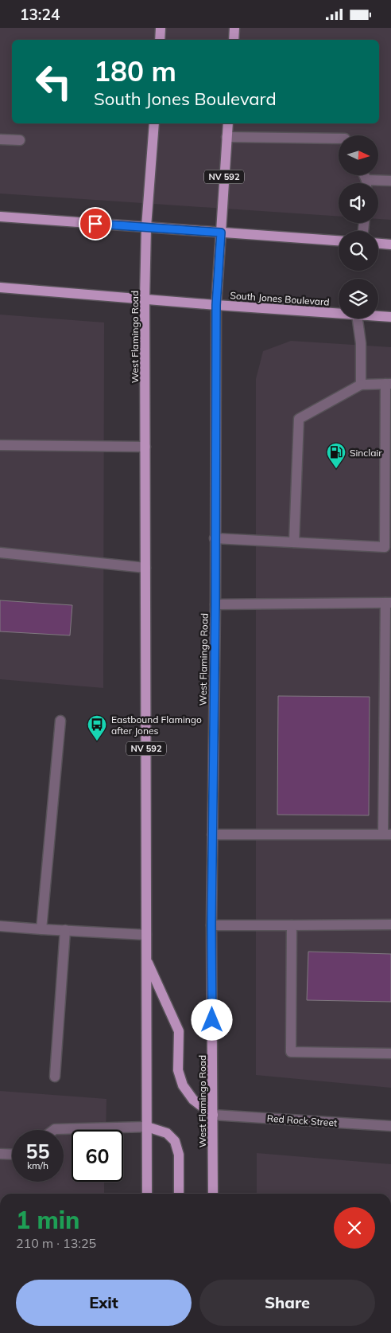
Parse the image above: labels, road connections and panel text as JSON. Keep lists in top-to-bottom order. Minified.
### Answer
{"streets":{"main road":["NV 592","South Jones Boulevard","West Flamingo Road"],"street":["Red Rock Street"]},"crossings":[["South Jones Boulevard","West Flamingo Road"],["West Flamingo Road","Red Rock Street"]],"places":{"fuel station":["Sinclair"],"bus stop":["Eastbound Flamingo after Jones"]},"north":"right","page":{"status":"13:24","turn":["180 m","South Jones Boulevard"],"speed":"55 km/h","limit":"60","heading":["1 min","210 m · 13:25"],"buttons":["Exit","Share"]}}
